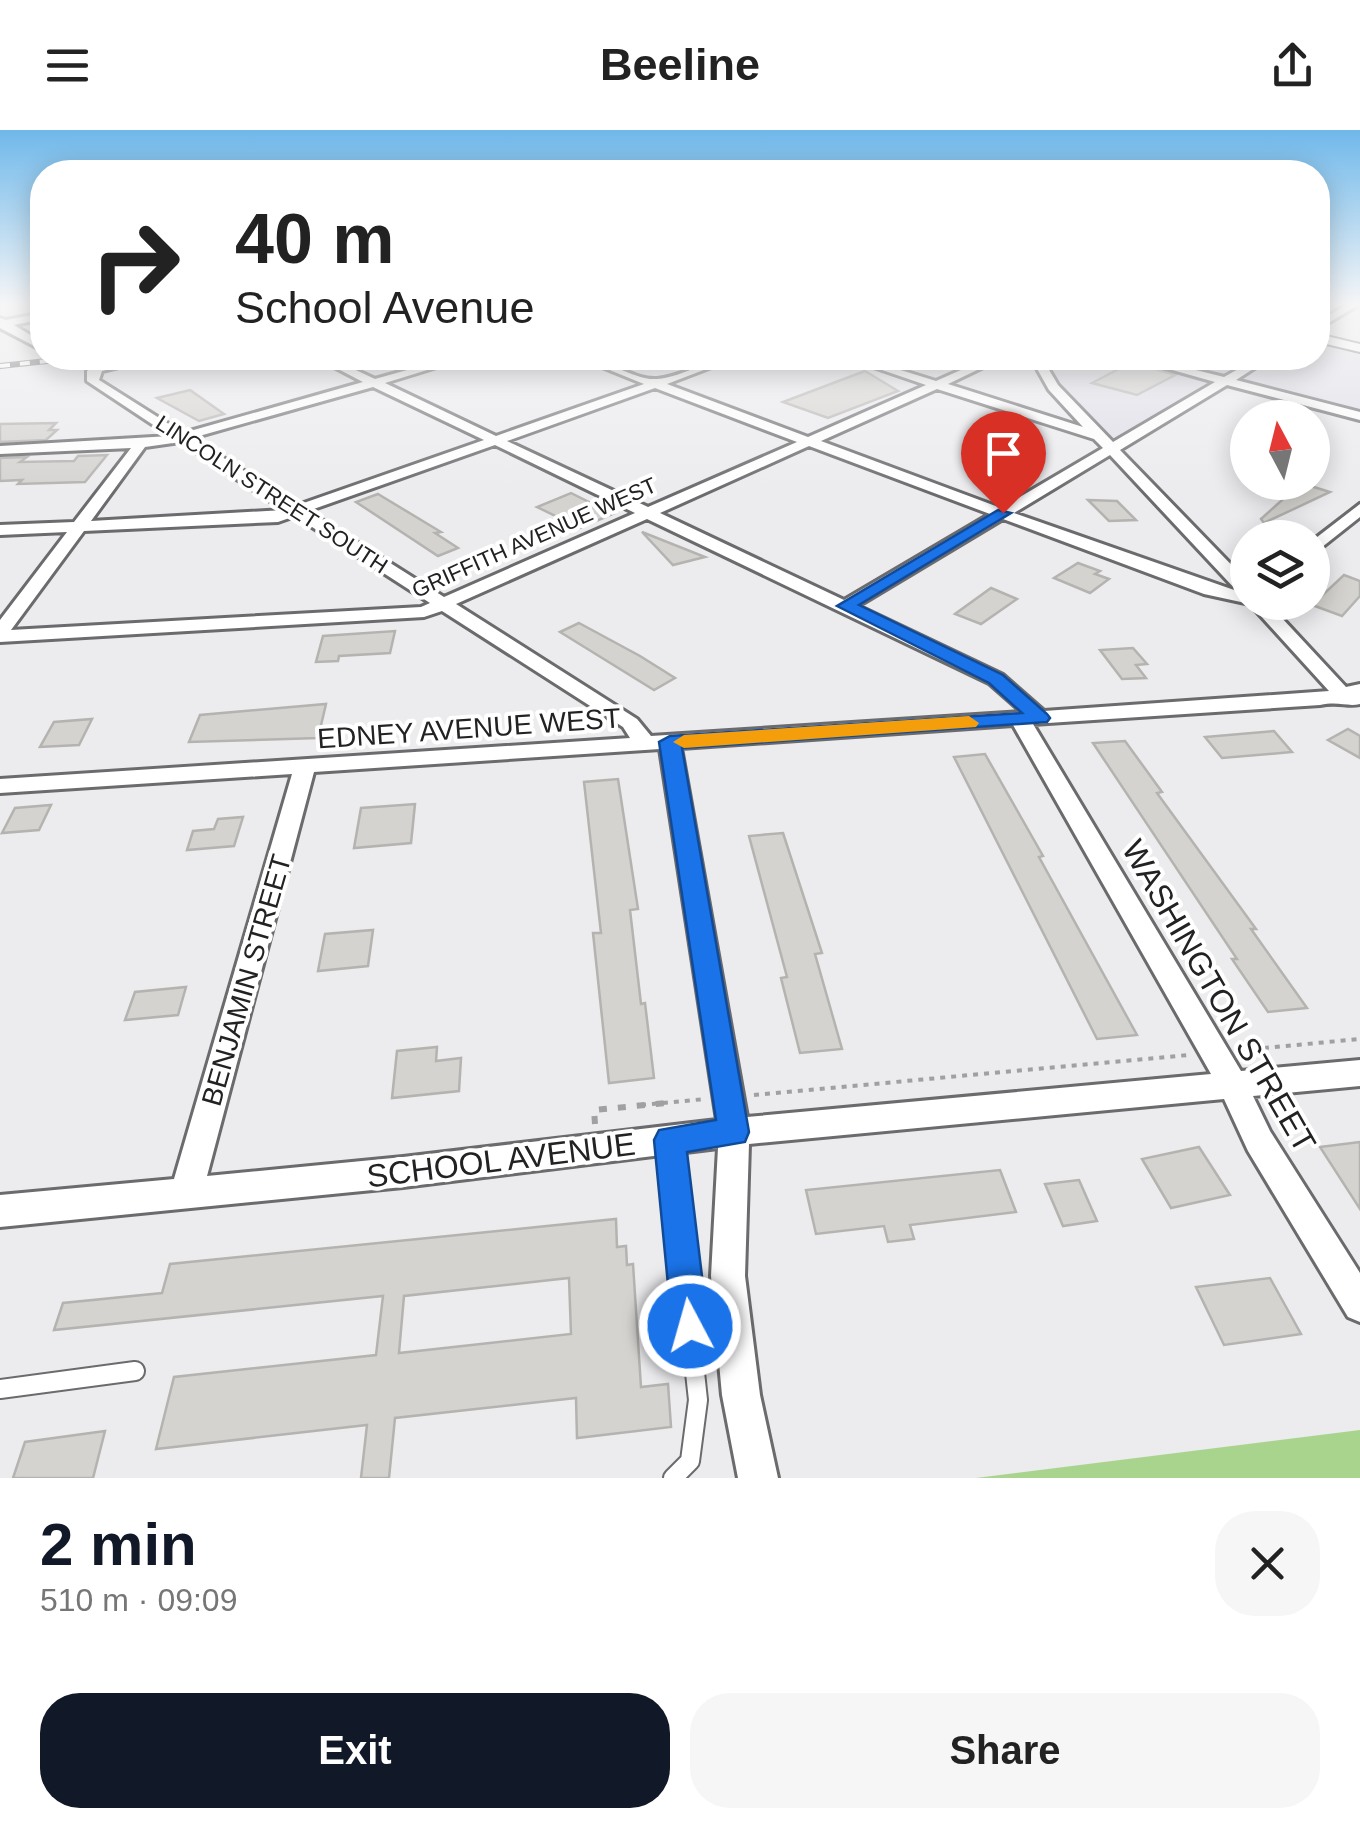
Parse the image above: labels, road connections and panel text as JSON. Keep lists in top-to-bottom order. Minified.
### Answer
{"streets":{"street":["LINCOLN STREET SOUTH","GRIFFITH AVENUE WEST","EDNEY AVENUE WEST","BENJAMIN STREET","WASHINGTON STREET","SCHOOL AVENUE"]},"crossings":[["LINCOLN STREET SOUTH","GRIFFITH AVENUE WEST"],["LINCOLN STREET SOUTH","EDNEY AVENUE WEST"],["GRIFFITH AVENUE WEST","WASHINGTON STREET"],["EDNEY AVENUE WEST","BENJAMIN STREET"],["EDNEY AVENUE WEST","WASHINGTON STREET"],["BENJAMIN STREET","SCHOOL AVENUE"],["WASHINGTON STREET","SCHOOL AVENUE"]],"north":"top","page":{"header":"Beeline","turn":["40 m","School Avenue"],"heading":["2 min","510 m · 09:09"],"buttons":["Exit","Share"]}}
